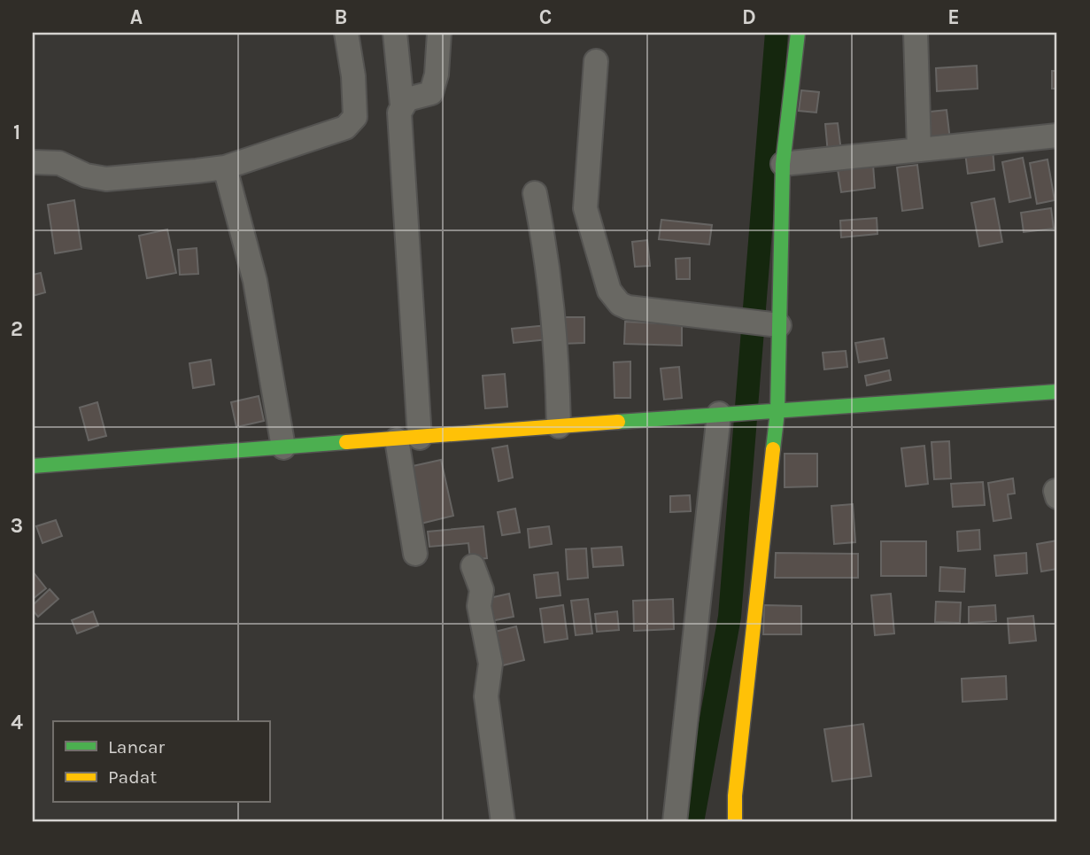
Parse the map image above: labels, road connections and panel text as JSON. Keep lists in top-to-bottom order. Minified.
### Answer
{"legend":["Lancar","Padat"],"grid":{"columns":["A","B","C","D","E"],"rows":["1","2","3","4"]}}
